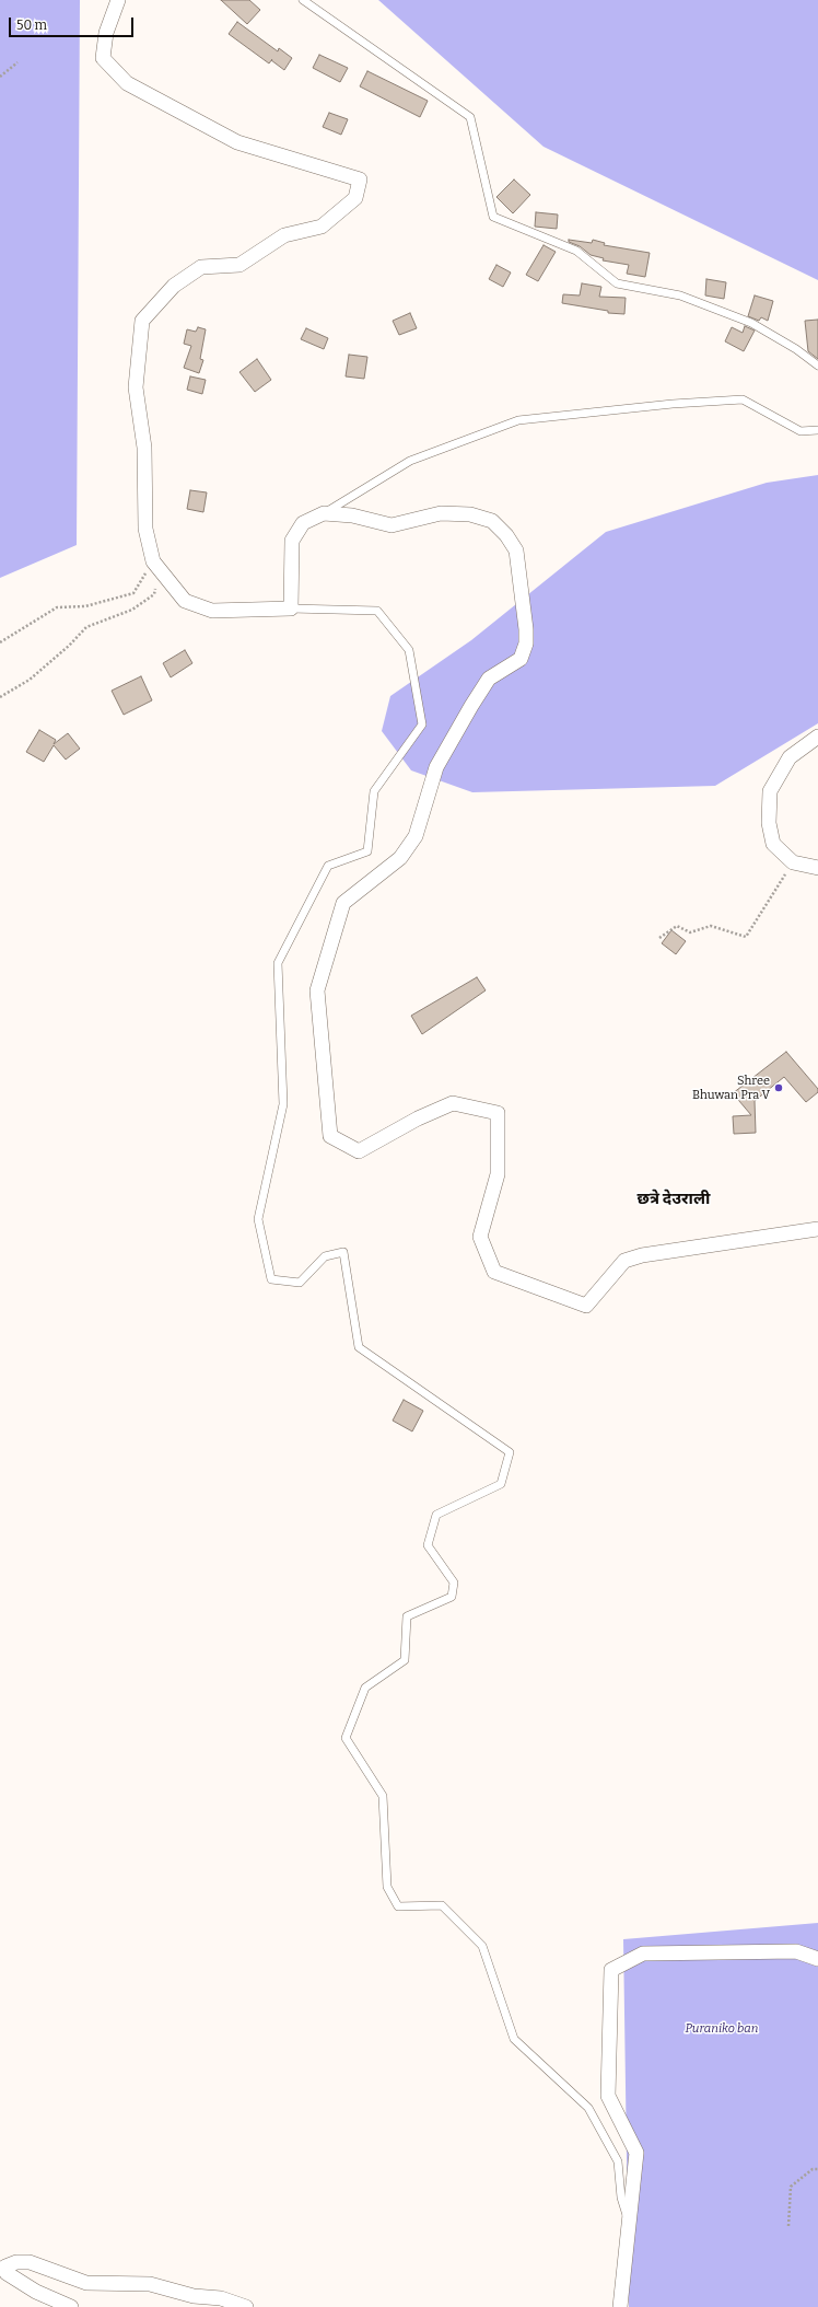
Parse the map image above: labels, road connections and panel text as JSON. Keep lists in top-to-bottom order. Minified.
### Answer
{"districts":["छत्रे देउराली"],"parks":["Puraniko ban"],"places":["Shree Bhuwan Pra V"],"scale_bar":"50 m"}
